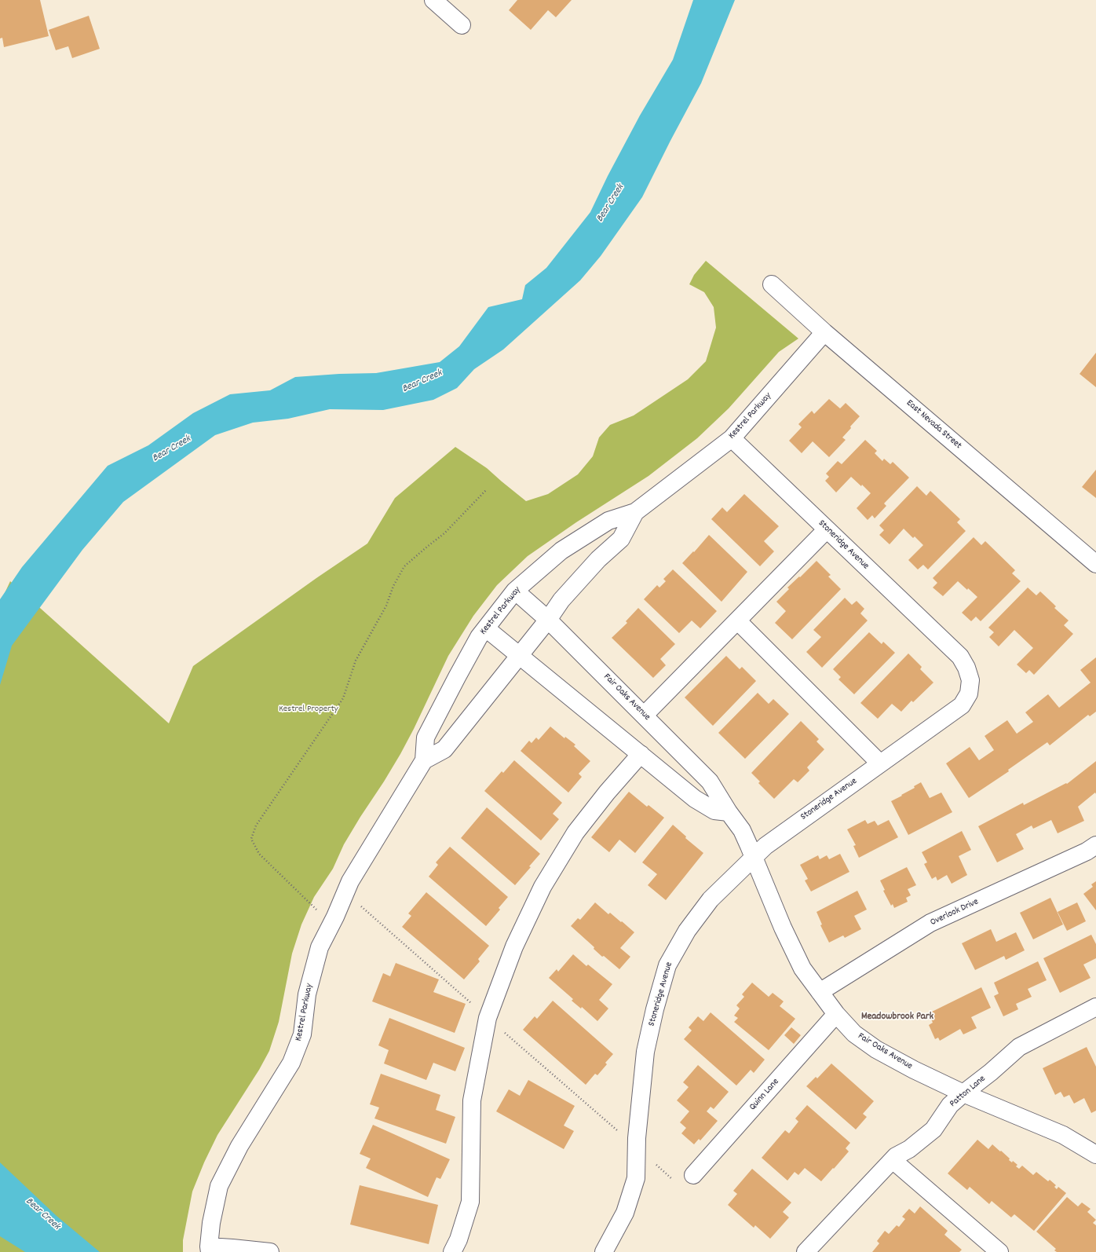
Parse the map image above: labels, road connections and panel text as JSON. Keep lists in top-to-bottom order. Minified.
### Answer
{"streets":{"street":["Kestrel Parkway","East Nevada Street","Stoneridge Avenue","Fair Oaks Avenue","Overlook Drive","Patton Lane","Quinn Lane"]},"crossings":[["Kestrel Parkway","East Nevada Street"],["Kestrel Parkway","Stoneridge Avenue"],["Kestrel Parkway","Fair Oaks Avenue"],["Stoneridge Avenue","Fair Oaks Avenue"],["Fair Oaks Avenue","Overlook Drive"],["Fair Oaks Avenue","Patton Lane"],["Fair Oaks Avenue","Quinn Lane"]],"districts":["Meadowbrook Park"],"water":["Bear Creek"],"parks":["Kestrel Property"]}
